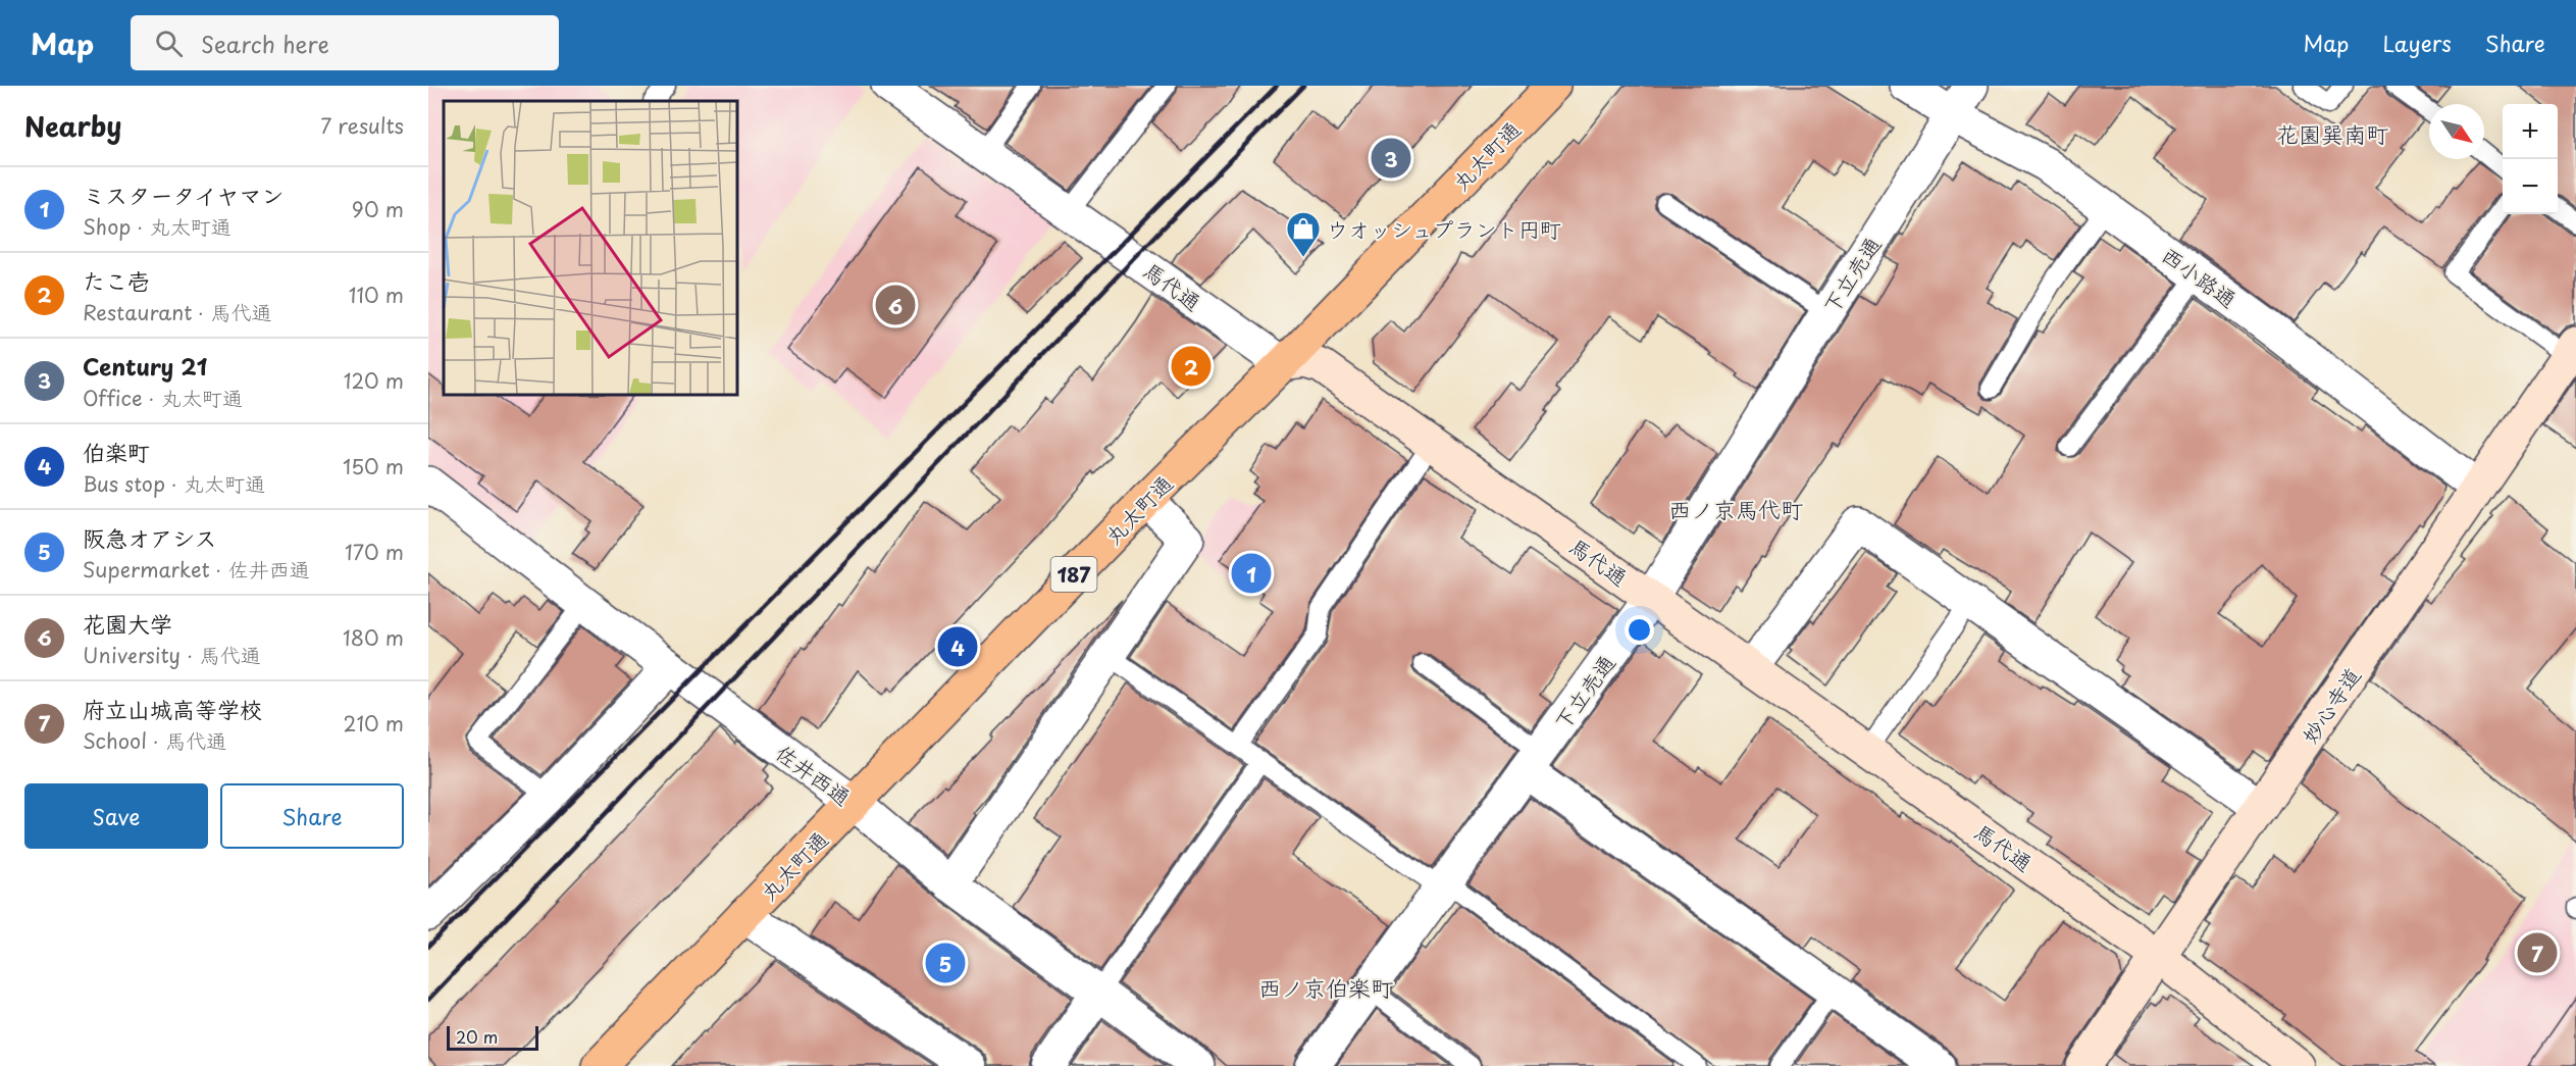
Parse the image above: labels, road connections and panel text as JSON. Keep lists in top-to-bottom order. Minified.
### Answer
{"streets":{"main road":["丸太町通","187"],"street":["下立売通","西小路通","馬代通","妙心寺道","佐井西通"]},"crossings":[["丸太町通","馬代通"],["丸太町通","佐井西通"],["下立売通","西小路通"],["下立売通","馬代通"],["西小路通","妙心寺道"],["馬代通","妙心寺道"]],"districts":["花園巽南町","西ノ京馬代町","西ノ京伯楽町"],"places":{"shop":["ウオッシュプラント円町"]},"scale_bar":"20 m","north":"bottom right","page":{"header":"Map","search":"Search here","nav":["Map","Layers","Share"],"heading":["Nearby","7 results"],"map_buttons":["+","−"],"pins":["3","6","2","1","4","7","5"],"list":[{"mark":"1","name":"ミスタータイヤマン","note":"Shop · 丸太町通","value":"90 m"},{"mark":"2","name":"たこ壱","note":"Restaurant · 馬代通","value":"110 m"},{"mark":"3","name":"Century 21","note":"Office · 丸太町通","value":"120 m"},{"mark":"4","name":"伯楽町","note":"Bus stop · 丸太町通","value":"150 m"},{"mark":"5","name":"阪急オアシス","note":"Supermarket · 佐井西通","value":"170 m"},{"mark":"6","name":"花園大学","note":"University · 馬代通","value":"180 m"},{"mark":"7","name":"府立山城高等学校","note":"School · 馬代通","value":"210 m"}],"buttons":["Save","Share"],"scale":"20 m"}}
